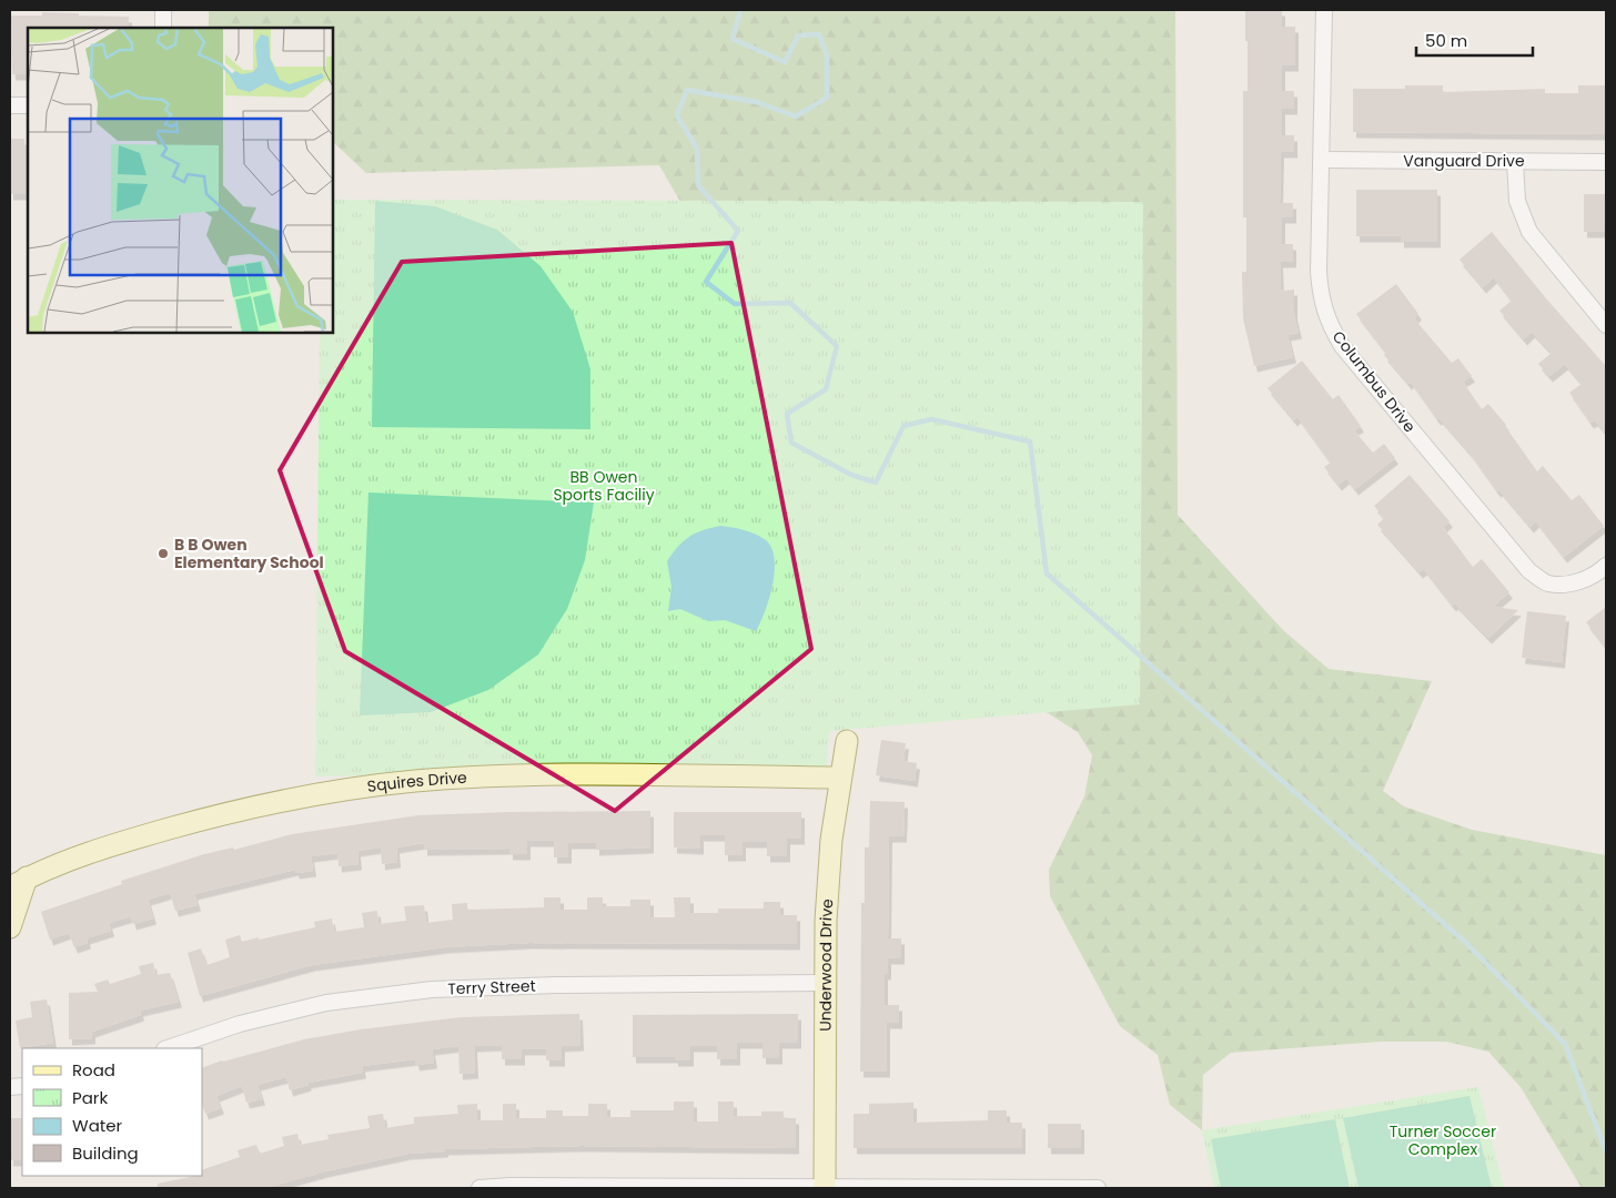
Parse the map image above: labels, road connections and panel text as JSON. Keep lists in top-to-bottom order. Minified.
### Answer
{"streets":{"street":["Vanguard Drive","Columbus Drive","Squires Drive","Underwood Drive","Terry Street"]},"crossings":[["Vanguard Drive","Columbus Drive"],["Squires Drive","Underwood Drive"],["Underwood Drive","Terry Street"]],"parks":["BB Owen Sports Faciliy","Turner Soccer Complex"],"places":["B B Owen Elementary School"],"legend":["Road","Park","Water","Building"],"scale_bar":"50 m"}
